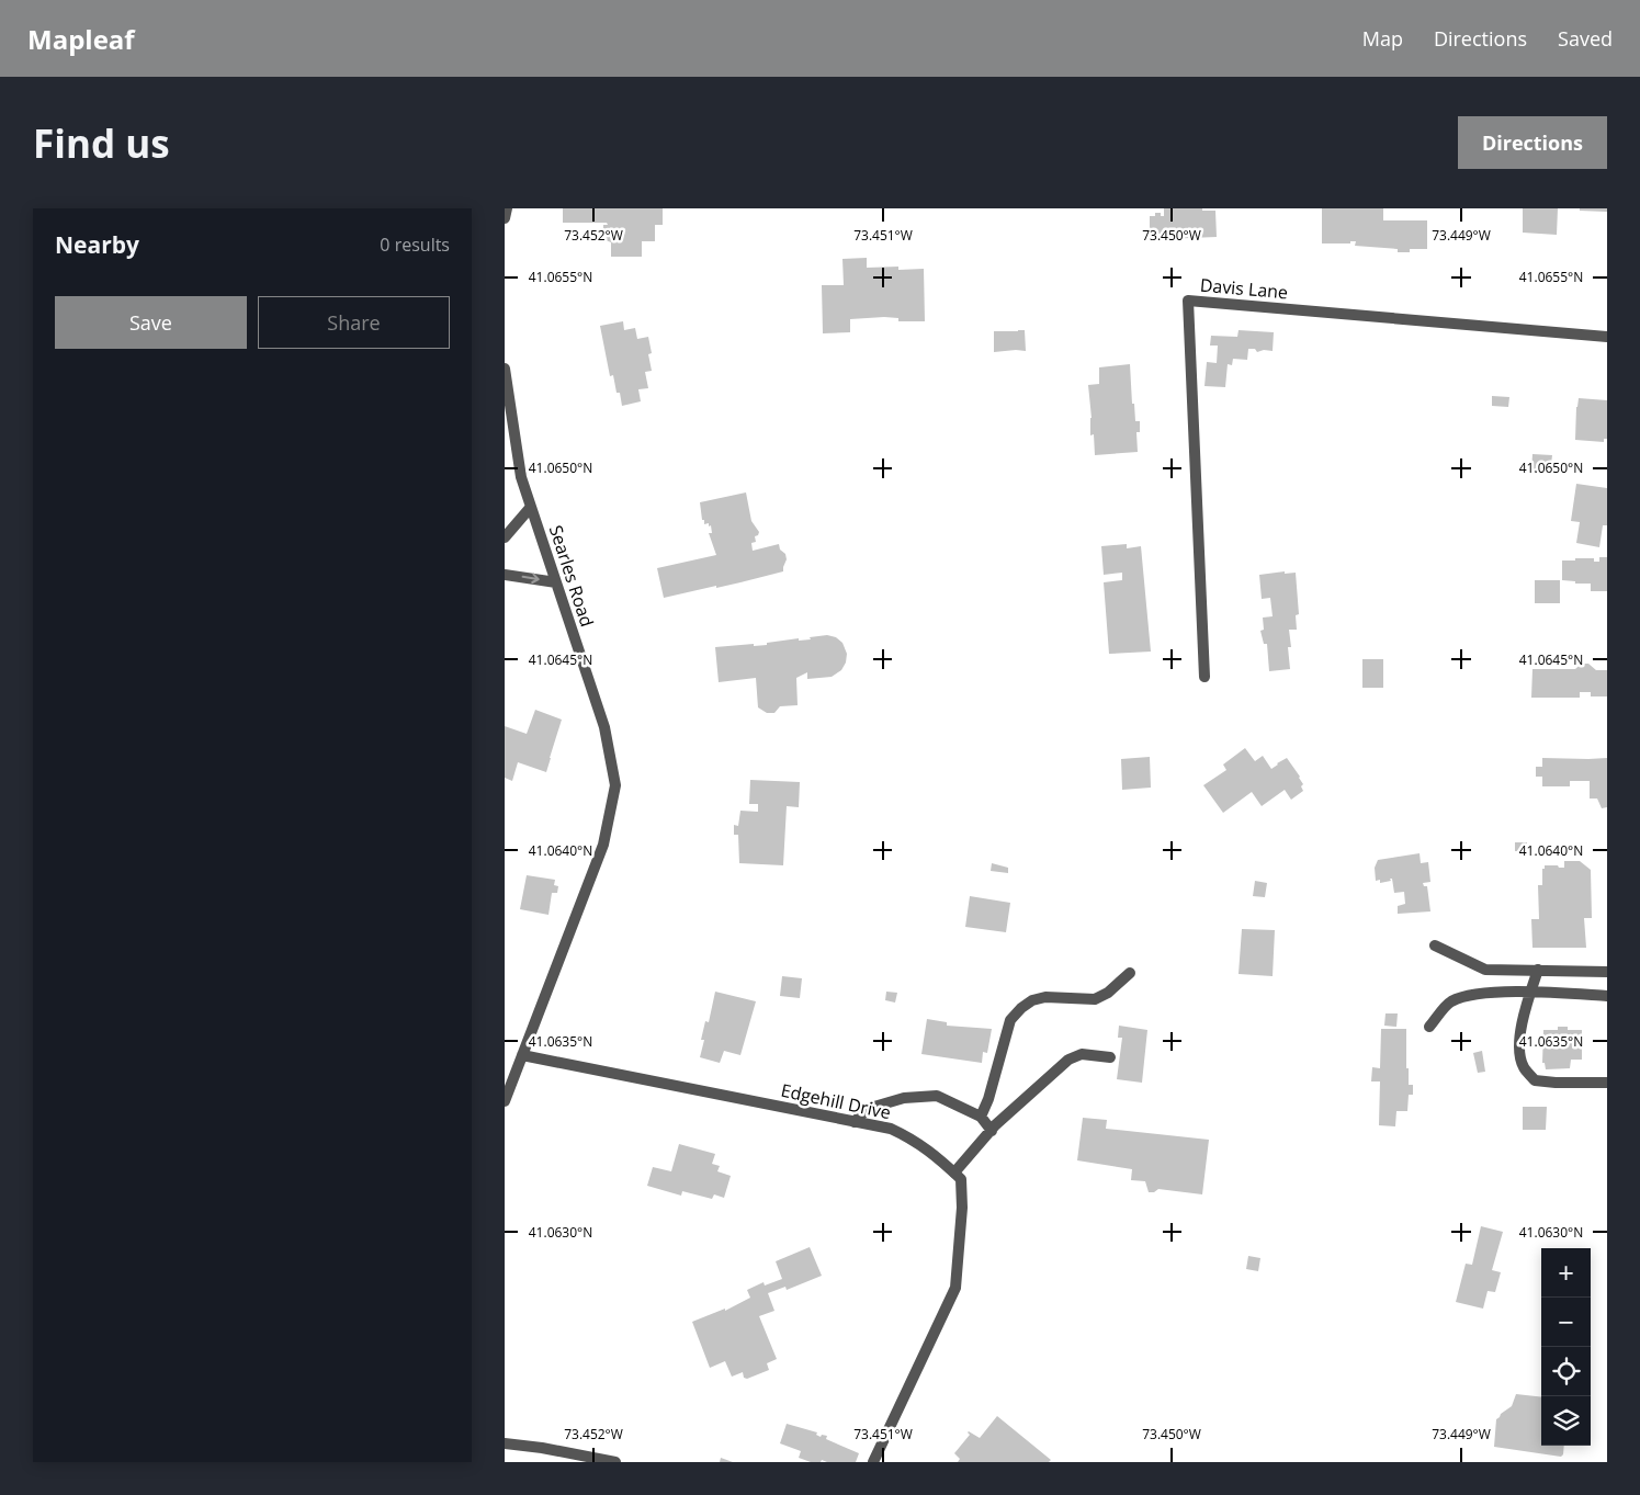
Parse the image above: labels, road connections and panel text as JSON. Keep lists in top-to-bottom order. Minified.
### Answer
{"streets":{"street":["Davis Lane","Searles Road","Edgehill Drive"]},"crossings":[["Searles Road","Edgehill Drive"]],"page":{"header":"Mapleaf","nav":["Map","Directions","Saved"],"buttons":["Directions",["Save","Share"]],"title":"Find us","heading":["Nearby","0 results"],"map_buttons":["+","−"]},"coordinates":["73.452°W","73.451°W","73.450°W","73.449°W","41.0655°N","41.0650°N","41.0645°N","41.0640°N","41.0635°N","41.0630°N"]}
